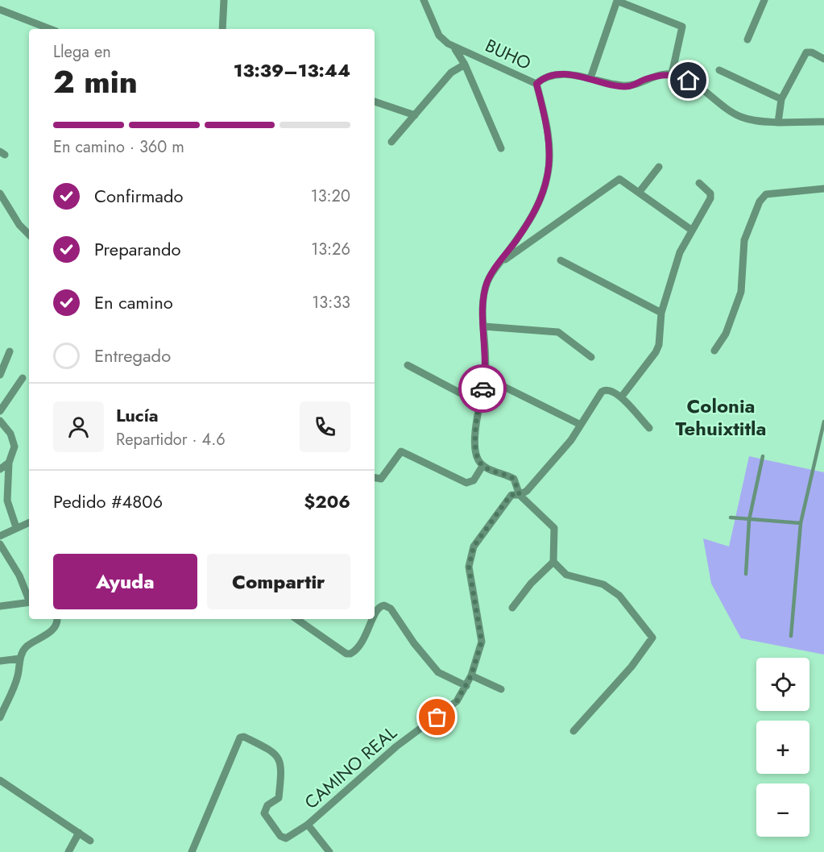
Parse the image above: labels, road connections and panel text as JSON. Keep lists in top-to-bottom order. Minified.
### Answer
{"streets":{"street":["BUHO","CAMINO REAL"]},"districts":["Colonia Tehuixtitla"],"page":{"heading":["2 min","Llega en","13:39–13:44"],"panel":["Lucía","Repartidor · 4.6","Pedido #4806","$206"],"bar":"En camino · 360 m","list":[["Confirmado","13:20"],["Preparando","13:26"],["En camino","13:33"],"Entregado"],"buttons":["Ayuda","Compartir"],"map_buttons":["+","−"]}}
